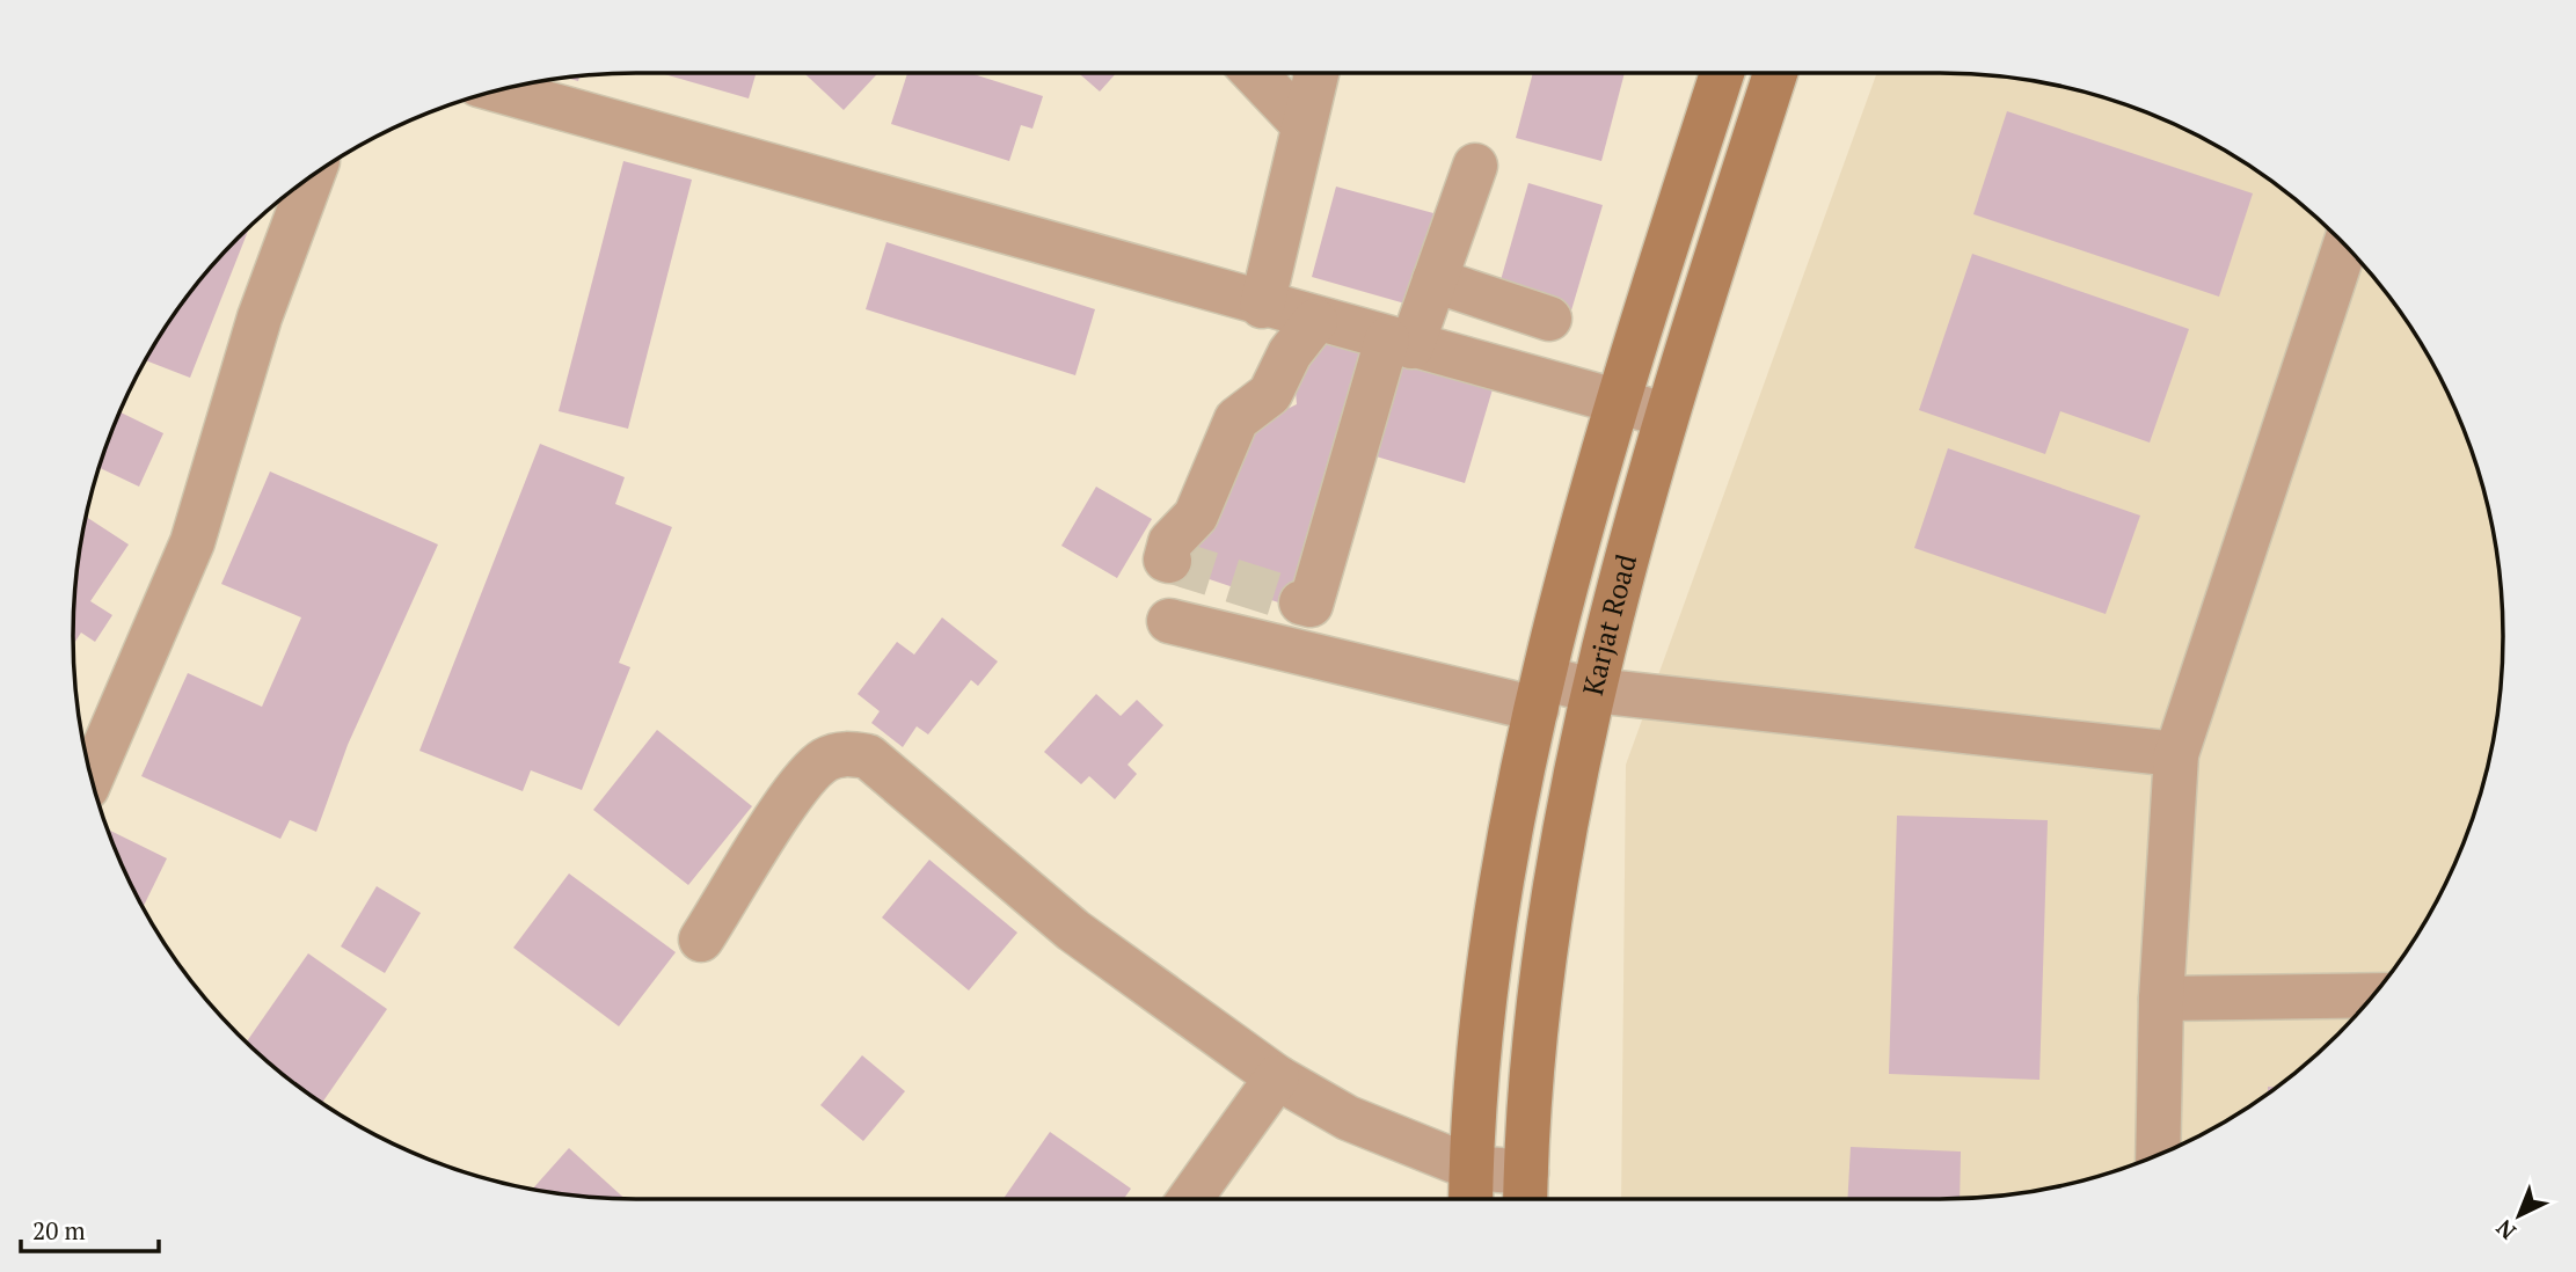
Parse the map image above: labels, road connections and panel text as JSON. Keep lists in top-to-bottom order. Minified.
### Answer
{"streets":{"main road":["Karjat Road"]},"scale_bar":"20 m","north":"bottom left"}
